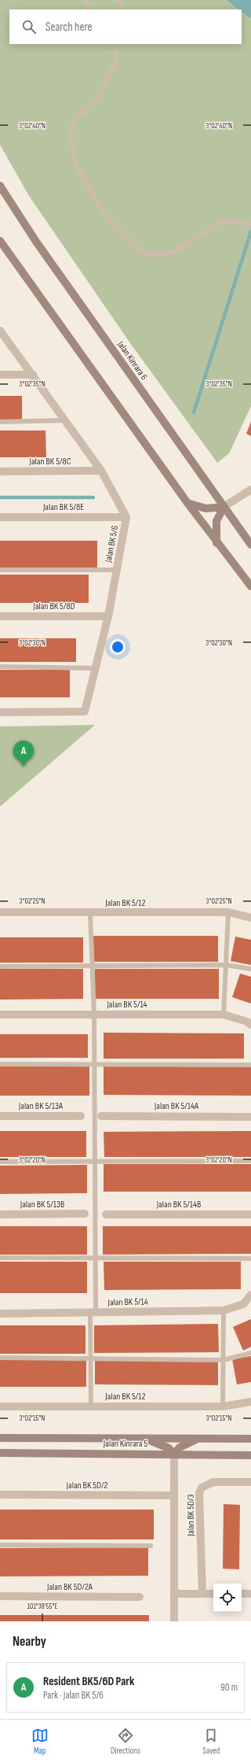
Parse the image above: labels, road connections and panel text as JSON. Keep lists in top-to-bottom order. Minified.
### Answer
{"streets":{"main road":["Jalan Kinrara 6","Jalan Kinrara 5"],"street":["Jalan BK 5/8C","Jalan BK 5/8E","Jalan BK 5/6","Jalan BK 5/8D","Jalan BK 5/12","Jalan BK 5/14","Jalan BK 5/13A","Jalan BK 5/14A","Jalan BK 5/13B","Jalan BK 5/14B","Jalan BK 5D/2","Jalan BK 5D/3","Jalan BK 5D/2A"]},"crossings":[["Jalan BK 5/8C","Jalan BK 5/6"],["Jalan BK 5/8E","Jalan BK 5/6"],["Jalan BK 5/6","Jalan BK 5/8D"]],"page":{"search":"Search here","pins":"A","heading":"Nearby","list":[{"mark":"A","name":"Resident BK5/6D Park","note":"Park · Jalan BK 5/6","value":"90 m"}],"nav":["Map","Directions","Saved"]},"coordinates":["3°02'40\"N","3°02'35\"N","3°02'30\"N","3°02'25\"N","3°02'20\"N","3°02'15\"N","101°38'55\"E"]}
